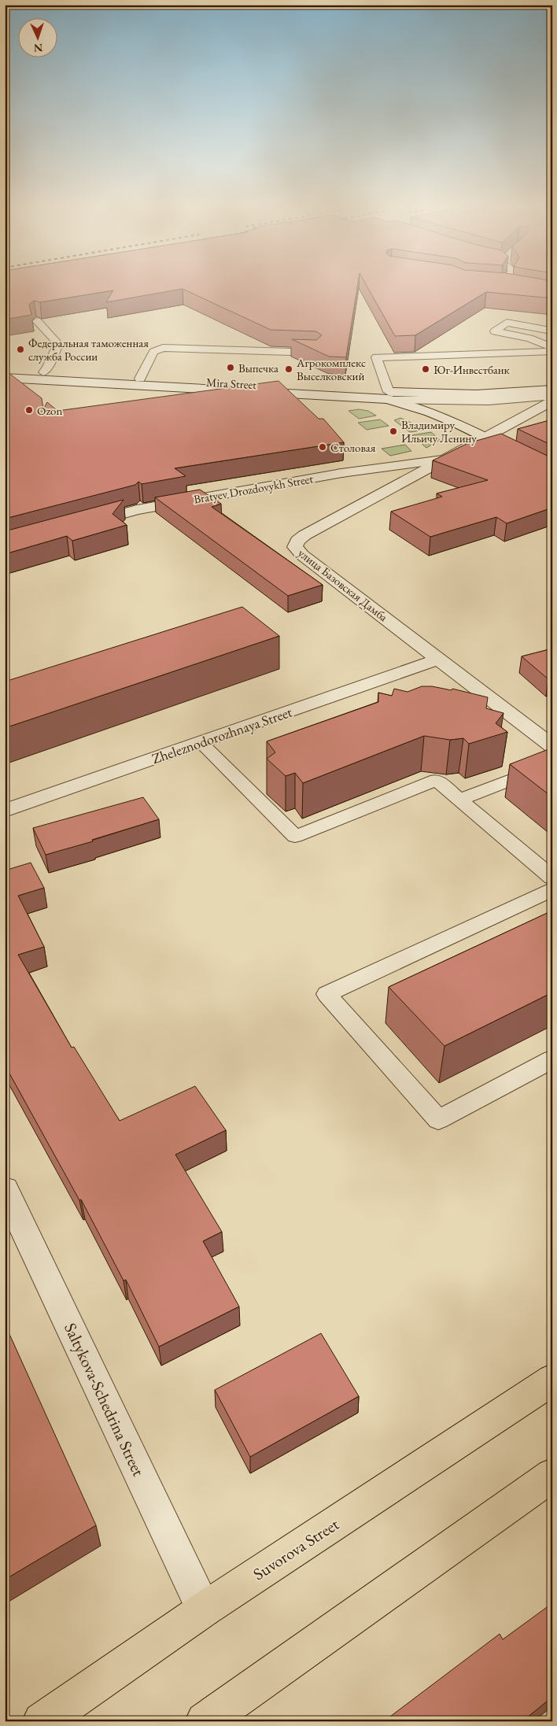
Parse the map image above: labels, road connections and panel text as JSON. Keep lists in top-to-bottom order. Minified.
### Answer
{"streets":{"main road":["Suvorova Street"],"street":["Mira Street","Bratyev Drozdovykh Street","улица Базовская Дамба","Zheleznodorozhnaya Street","Saltykova-Schedrina Street"]},"crossings":[["Bratyev Drozdovykh Street","улица Базовская Дамба"],["улица Базовская Дамба","Zheleznodorozhnaya Street"],["Saltykova-Schedrina Street","Suvorova Street"]],"places":["Федеральная таможенная служба России","Выпечка","Агрокомплекс Выселковский","Юг-Инвестбанк","Ozon","Владимиру Ильичу Ленину","Столовая"],"north":"bottom"}
